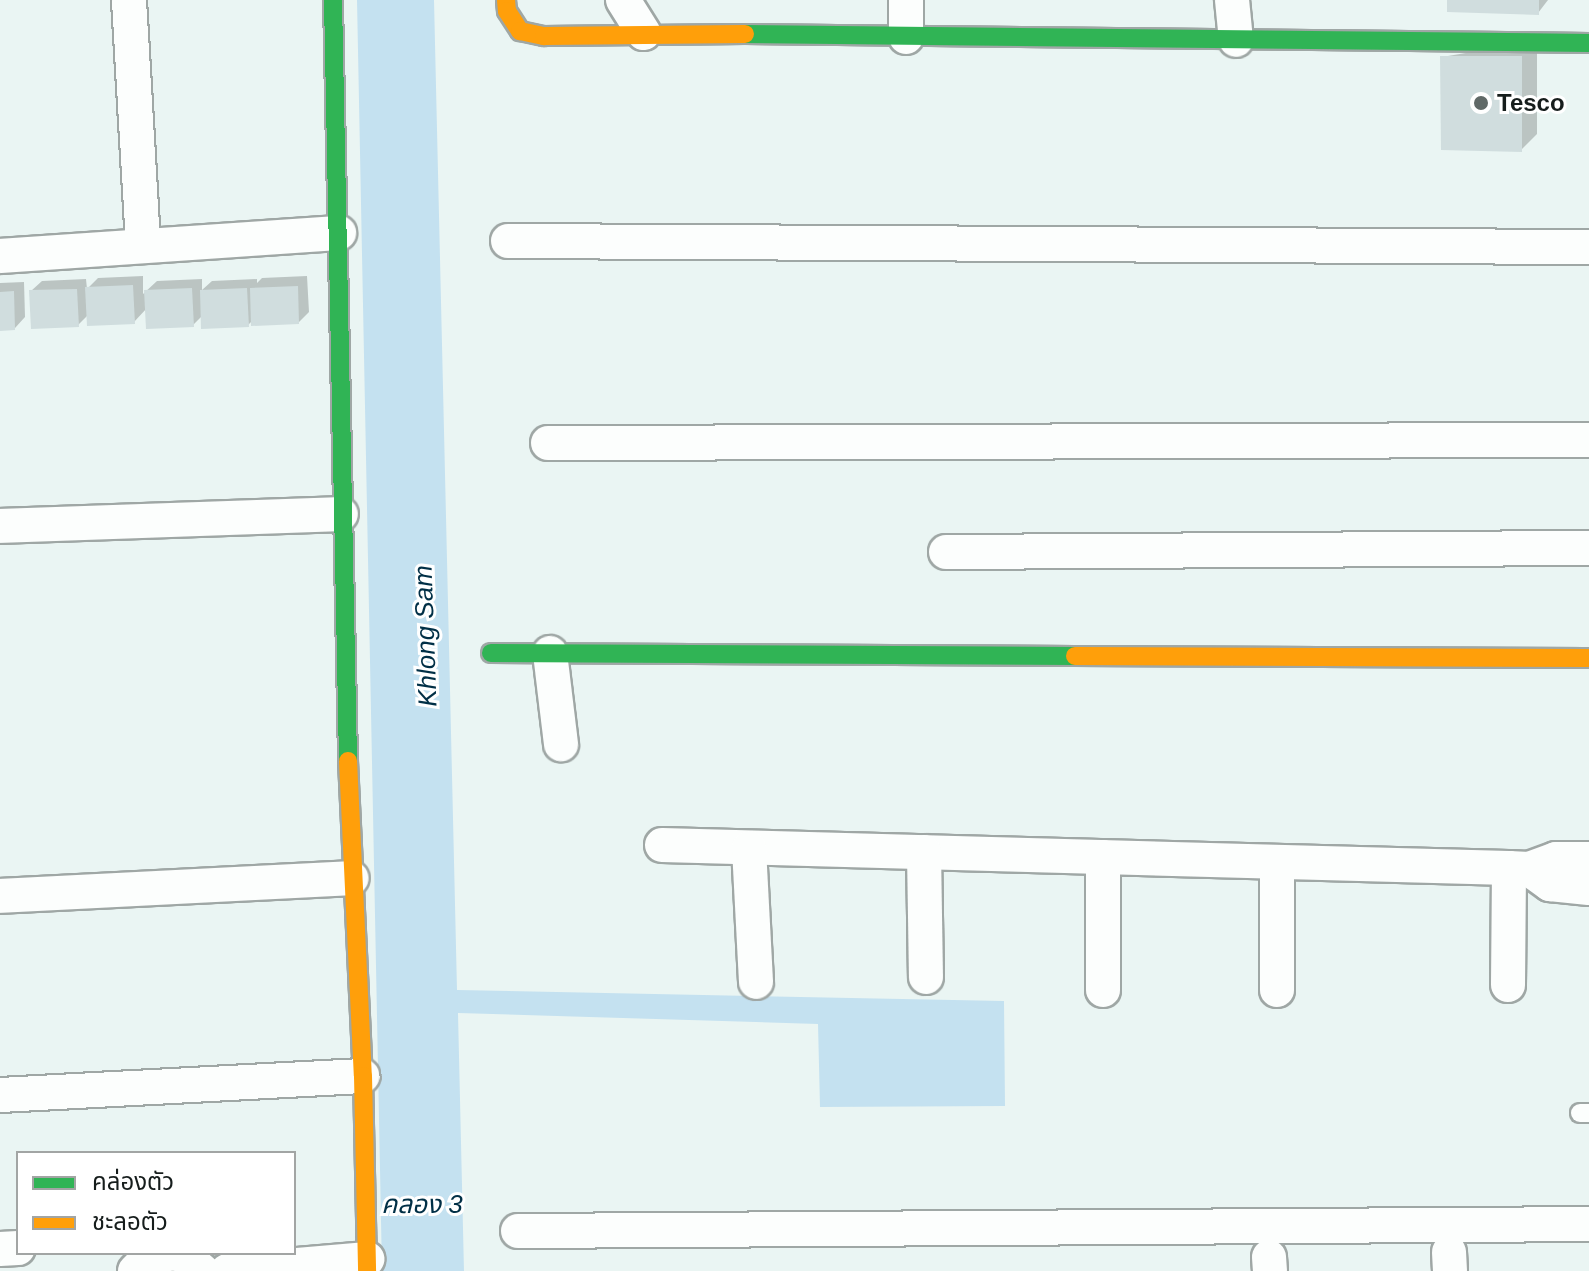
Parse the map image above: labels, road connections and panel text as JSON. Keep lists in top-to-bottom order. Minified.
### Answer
{"water":["Khlong Sam","คลอง 3"],"places":["Tesco"],"legend":["คล่องตัว","ชะลอตัว"]}
